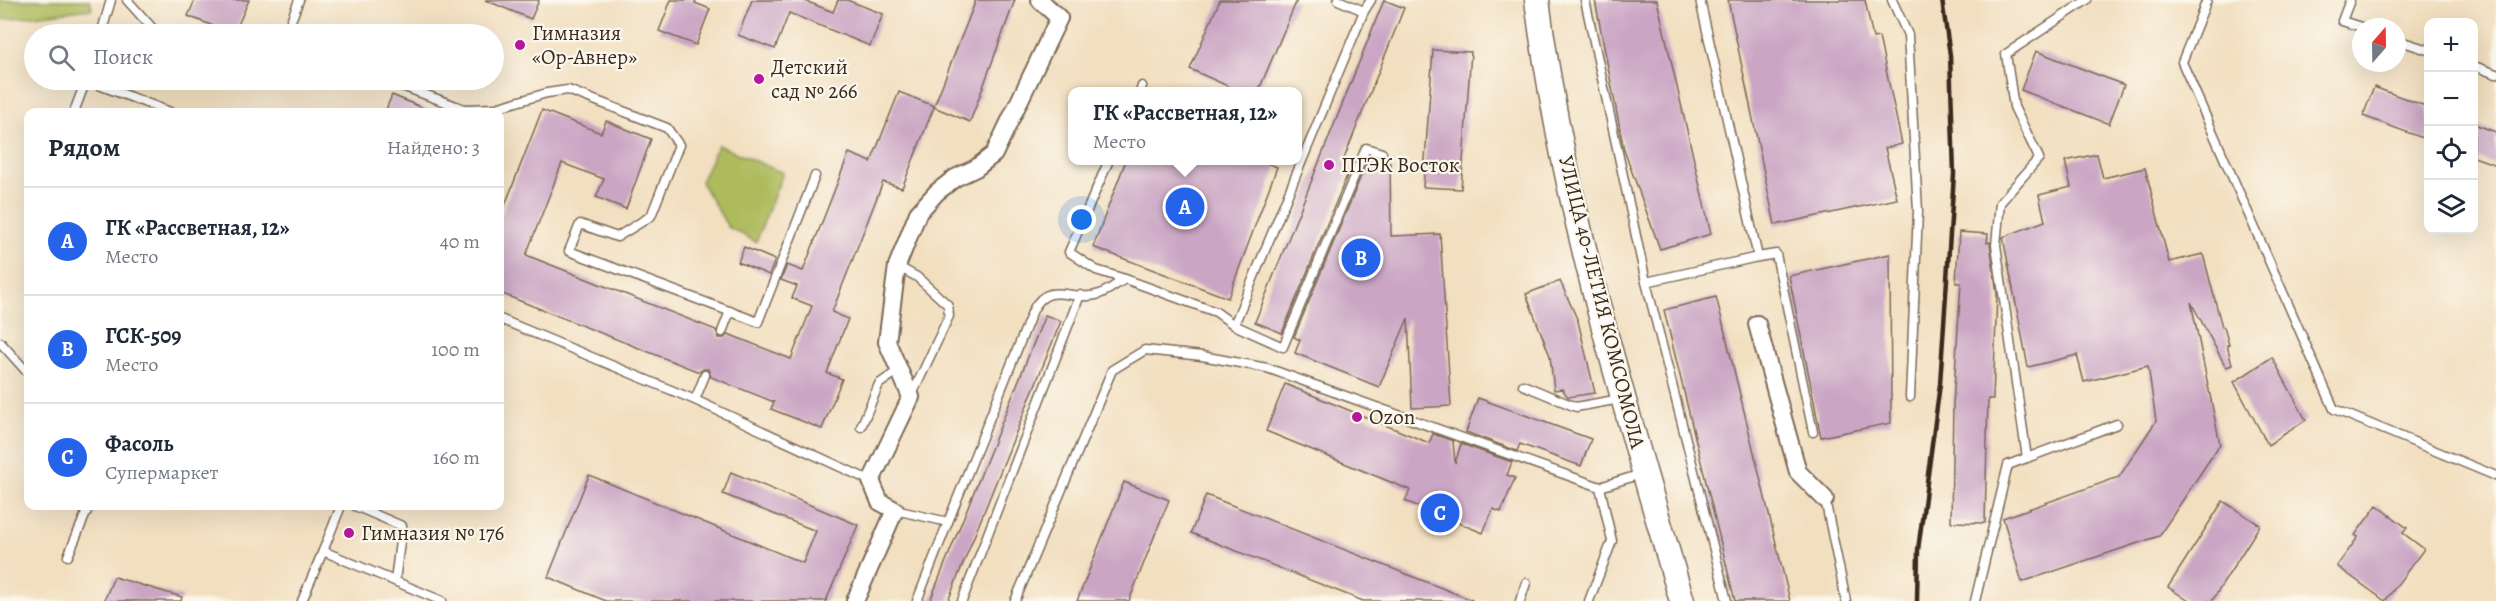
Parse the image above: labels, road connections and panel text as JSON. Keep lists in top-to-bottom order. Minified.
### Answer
{"streets":{"main road":["УЛИЦА 40-ЛЕТИЯ КОМСОМОЛА"]},"places":["Гимназия «Ор-Авнер»","Детский сад № 266","ПГЭК Восток","Ozon","Гимназия № 176"],"north":"top","page":{"map_buttons":["+","−"],"search":"Поиск","popup":["ГК «Рассветная, 12»","Место"],"heading":["Рядом","Найдено: 3"],"pins":["A","B","C"],"list":[{"mark":"A","name":"ГК «Рассветная, 12»","note":"Место","value":"40 m"},{"mark":"B","name":"ГСК-509","note":"Место","value":"100 m"},{"mark":"C","name":"Фасоль","note":"Супермаркет","value":"160 m"}]}}
